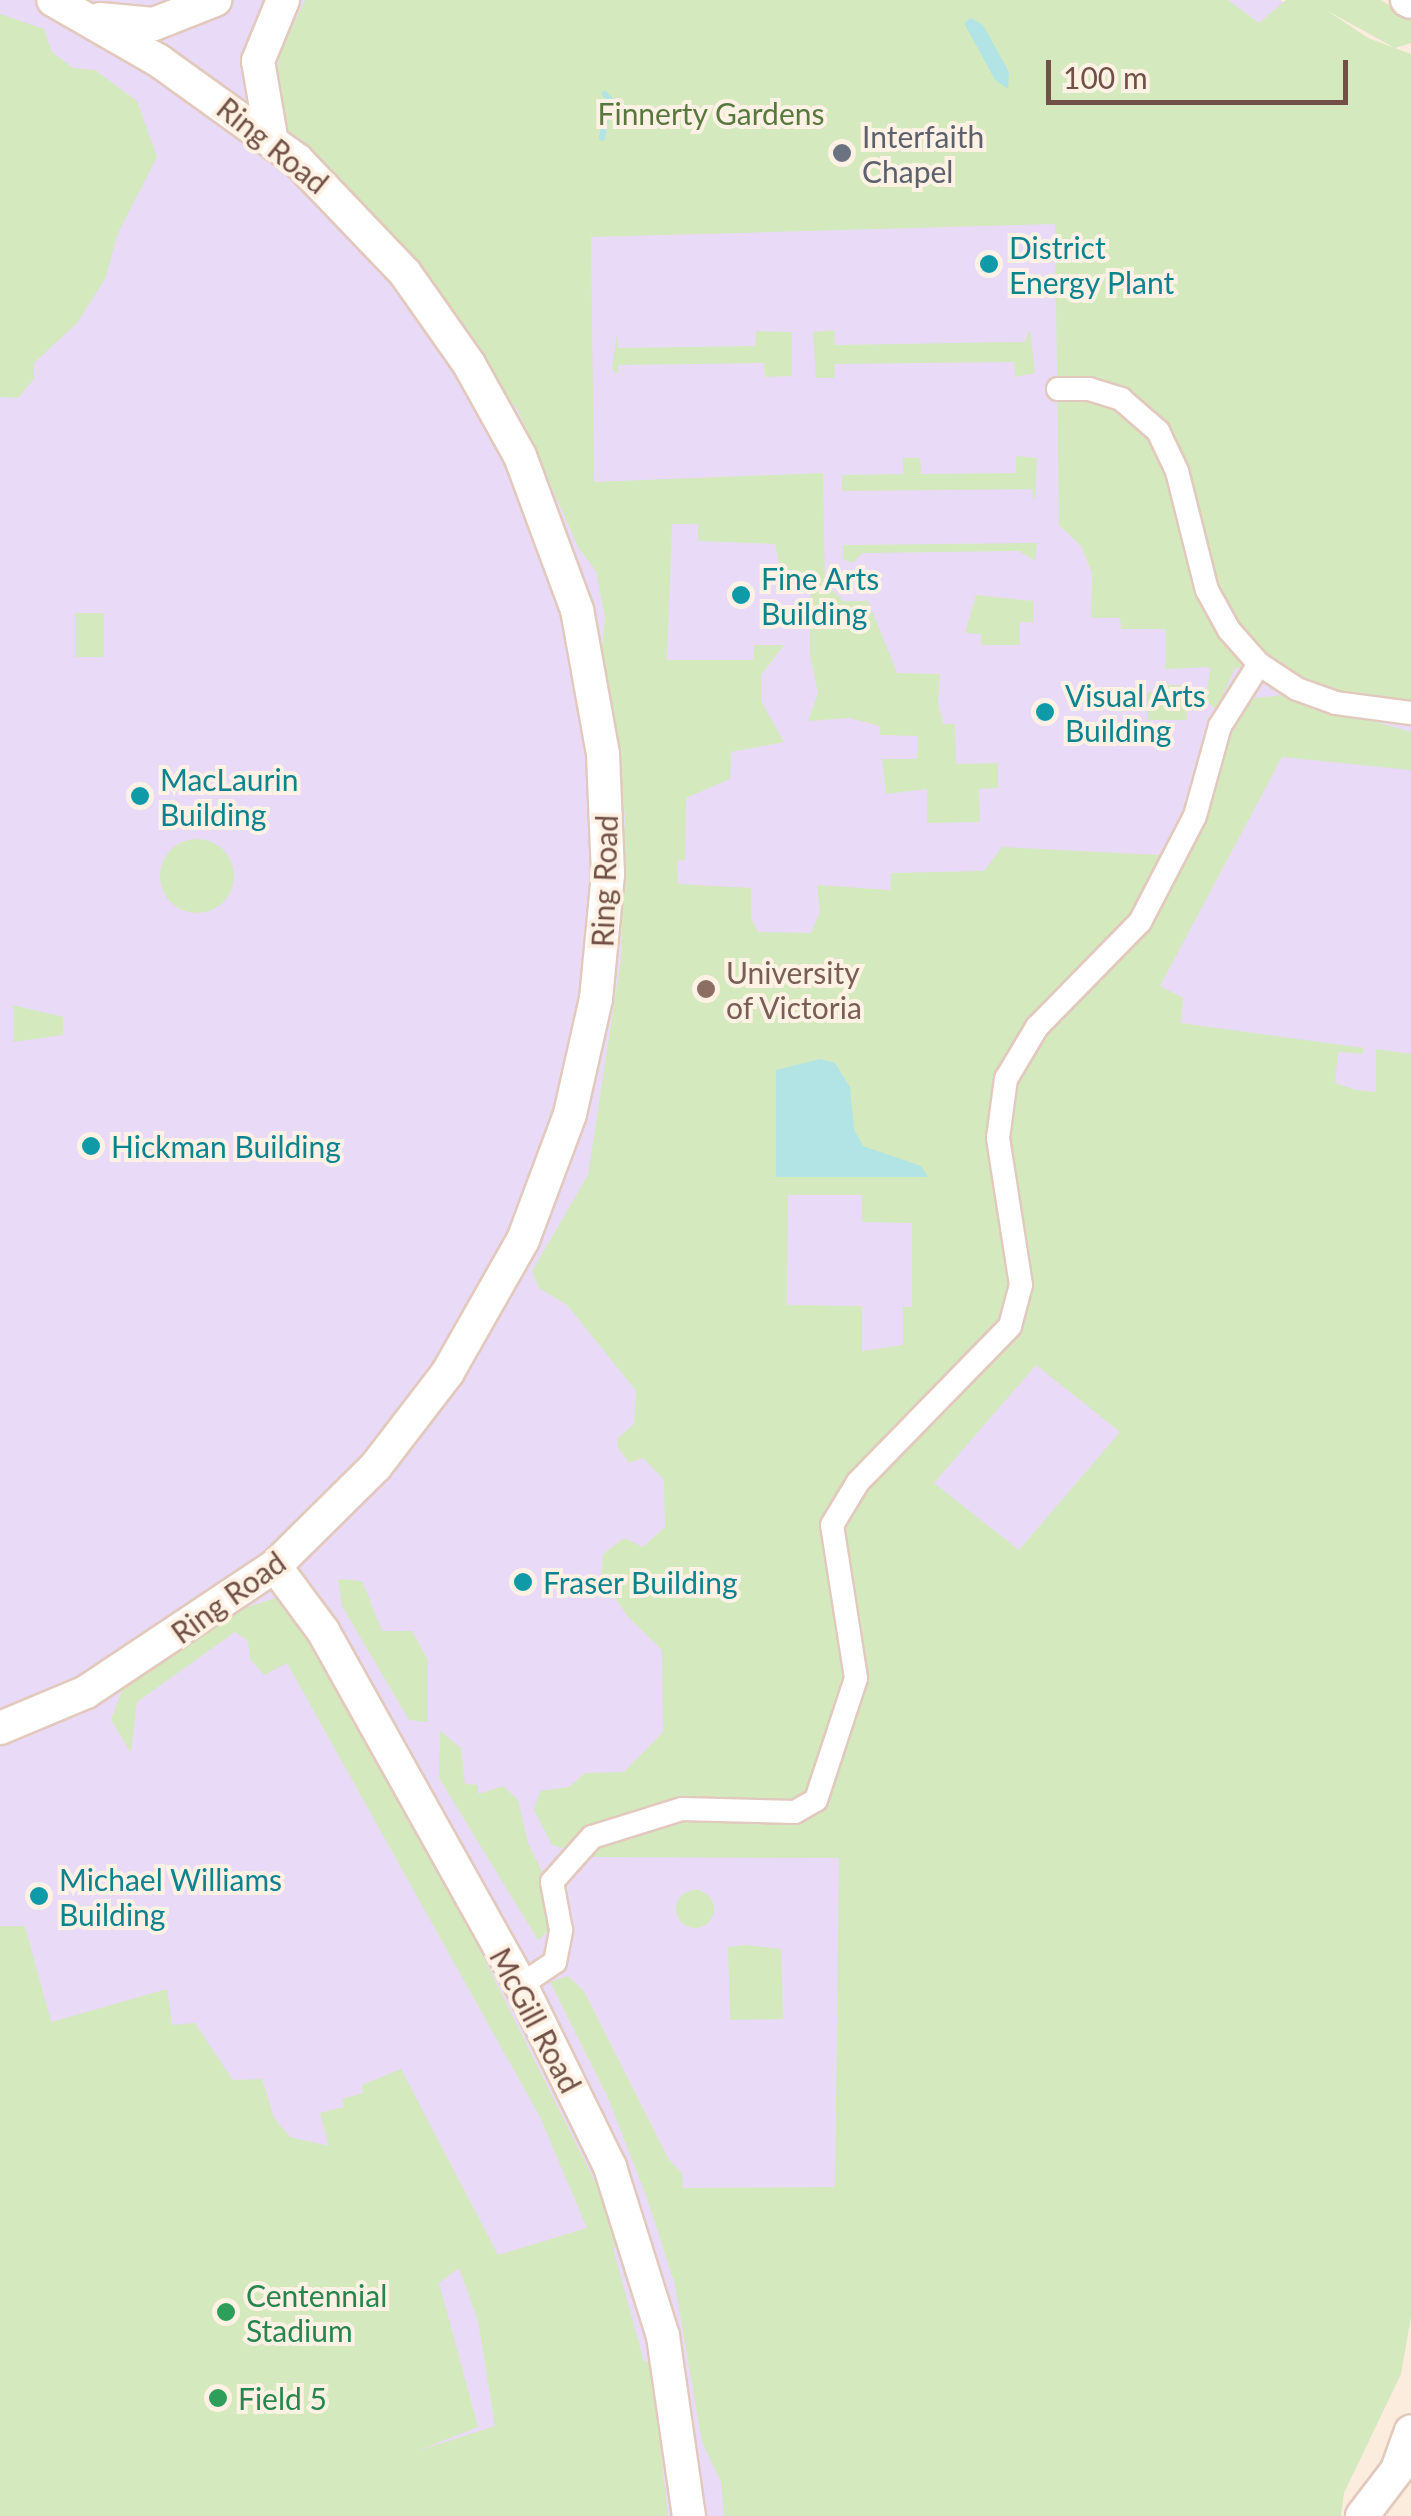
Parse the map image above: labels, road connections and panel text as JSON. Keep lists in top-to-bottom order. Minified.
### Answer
{"streets":{"street":["Ring Road","McGill Road"]},"crossings":[["Ring Road","McGill Road"]],"parks":["Finnerty Gardens"],"places":["Interfaith Chapel","District Energy Plant","Fine Arts Building","Visual Arts Building","MacLaurin Building","University of Victoria","Hickman Building","Fraser Building","Michael Williams Building","Centennial Stadium","Field 5"],"scale_bar":"100 m"}
